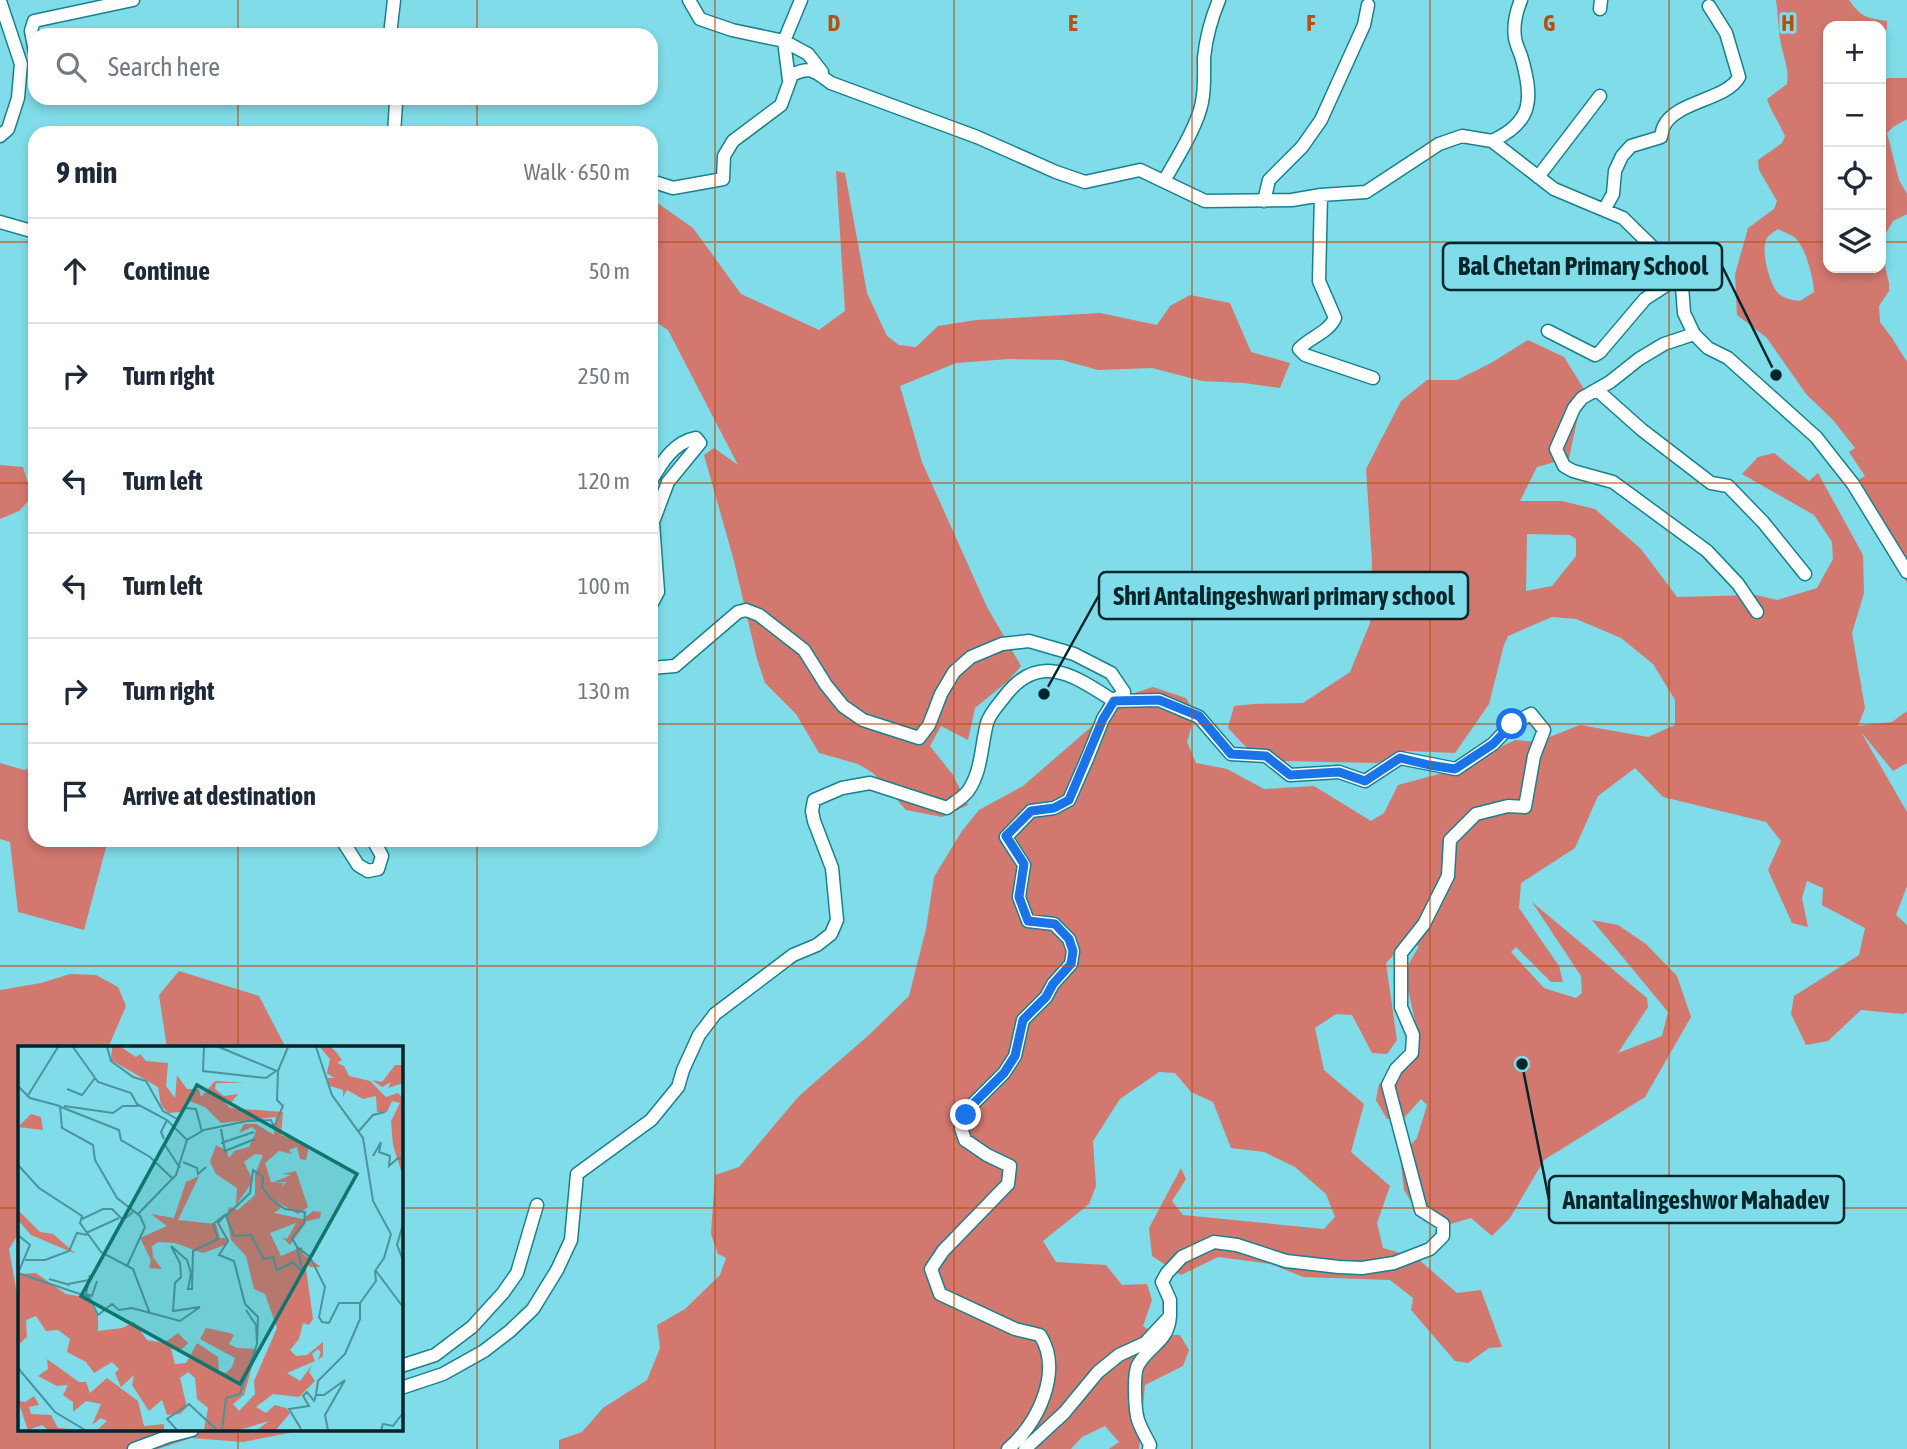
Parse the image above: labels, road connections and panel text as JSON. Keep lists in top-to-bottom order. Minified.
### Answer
{"places":["Bal Chetan Primary School","Shri Antalingeshwari primary school","Anantalingeshwor Mahadev"],"page":{"map_buttons":["+","−"],"search":"Search here","heading":["9 min","Walk · 650 m"],"list":[["Continue","50 m"],["Turn right","250 m"],["Turn left","120 m"],["Turn left","100 m"],["Turn right","130 m"],"Arrive at destination"]},"grid":{"columns":["D","E","F","G","H"]}}
